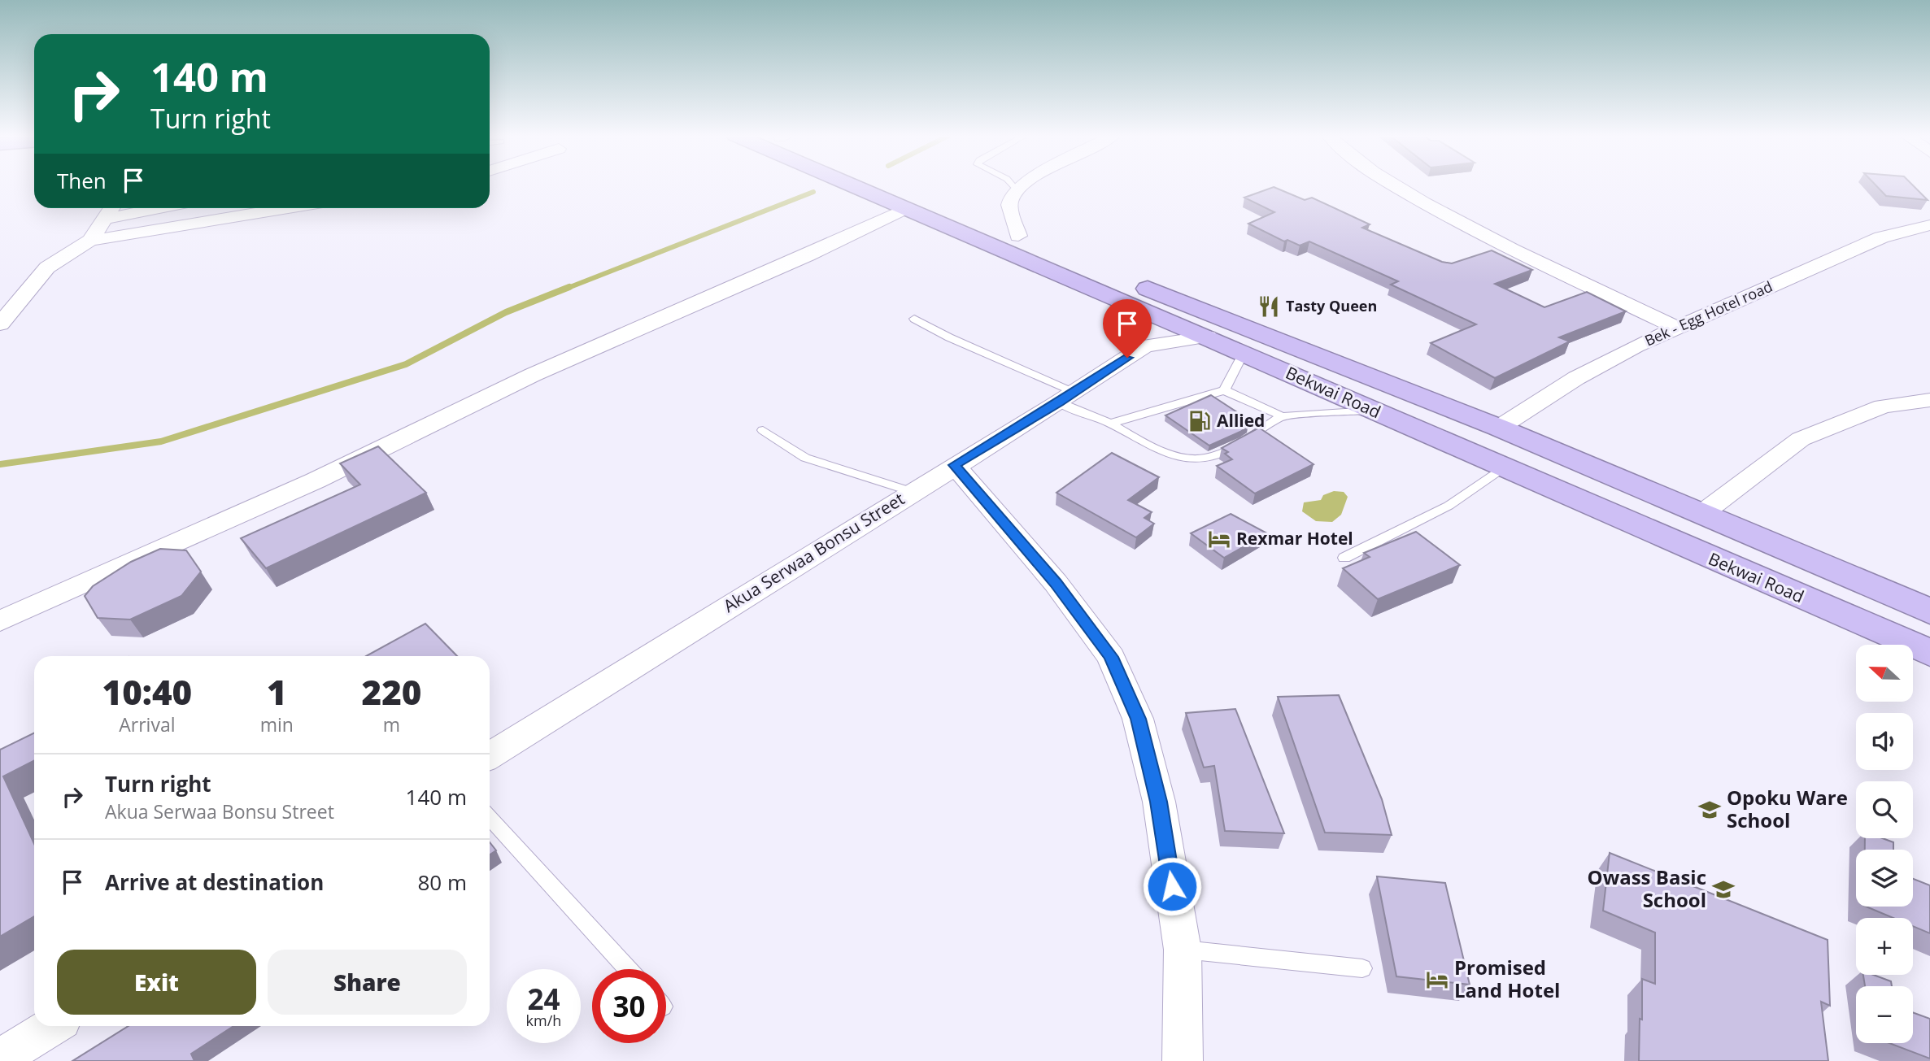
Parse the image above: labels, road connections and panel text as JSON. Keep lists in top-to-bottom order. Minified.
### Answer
{"streets":{"highway":["Bekwai Road"],"street":["Bek - Egg Hotel road","Akua Serwaa Bonsu Street"]},"crossings":[["Bek - Egg Hotel road","Bekwai Road"]],"places":{"restaurant":["Tasty Queen"],"fuel station":["Allied"],"hotel":["Rexmar Hotel","Promised Land Hotel"],"school or university":["Opoku Ware School","Owass Basic School"]},"north":"left","page":{"turn":["140 m","Turn right"],"then":"Then","map_buttons":["+","−"],"eta":["10:40","Arrival","1","min","220","m"],"list":[{"name":"Turn right","note":"Akua Serwaa Bonsu Street","value":"140 m"},{"name":"Arrive at destination","value":"80 m"}],"buttons":["Exit","Share"],"speed":"24 km/h","limit":"30"}}
